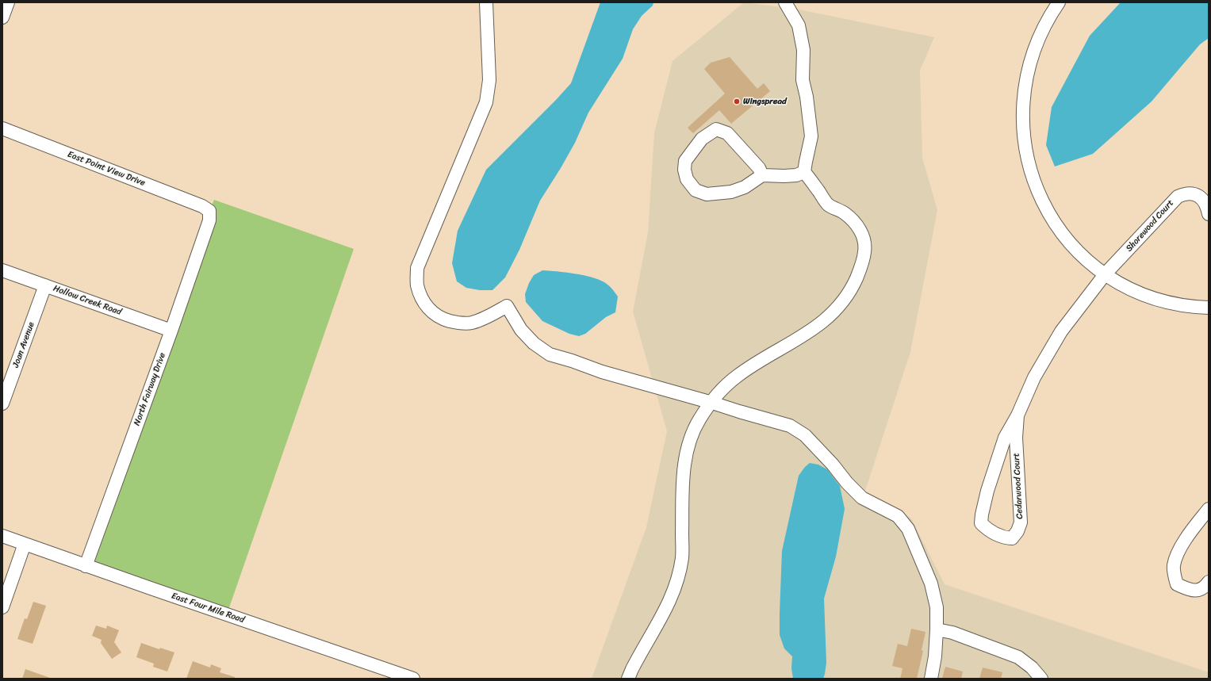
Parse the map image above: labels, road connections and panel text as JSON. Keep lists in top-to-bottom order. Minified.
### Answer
{"streets":{"street":["East Point View Drive","Shorewood Court","Hollow Creek Road","Joan Avenue","North Fairway Drive","Cedarwood Court","East Four Mile Road"]},"crossings":[["East Point View Drive","North Fairway Drive"],["Shorewood Court","Cedarwood Court"],["Hollow Creek Road","Joan Avenue"],["Hollow Creek Road","North Fairway Drive"],["North Fairway Drive","East Four Mile Road"]],"places":["Wingspread"]}
